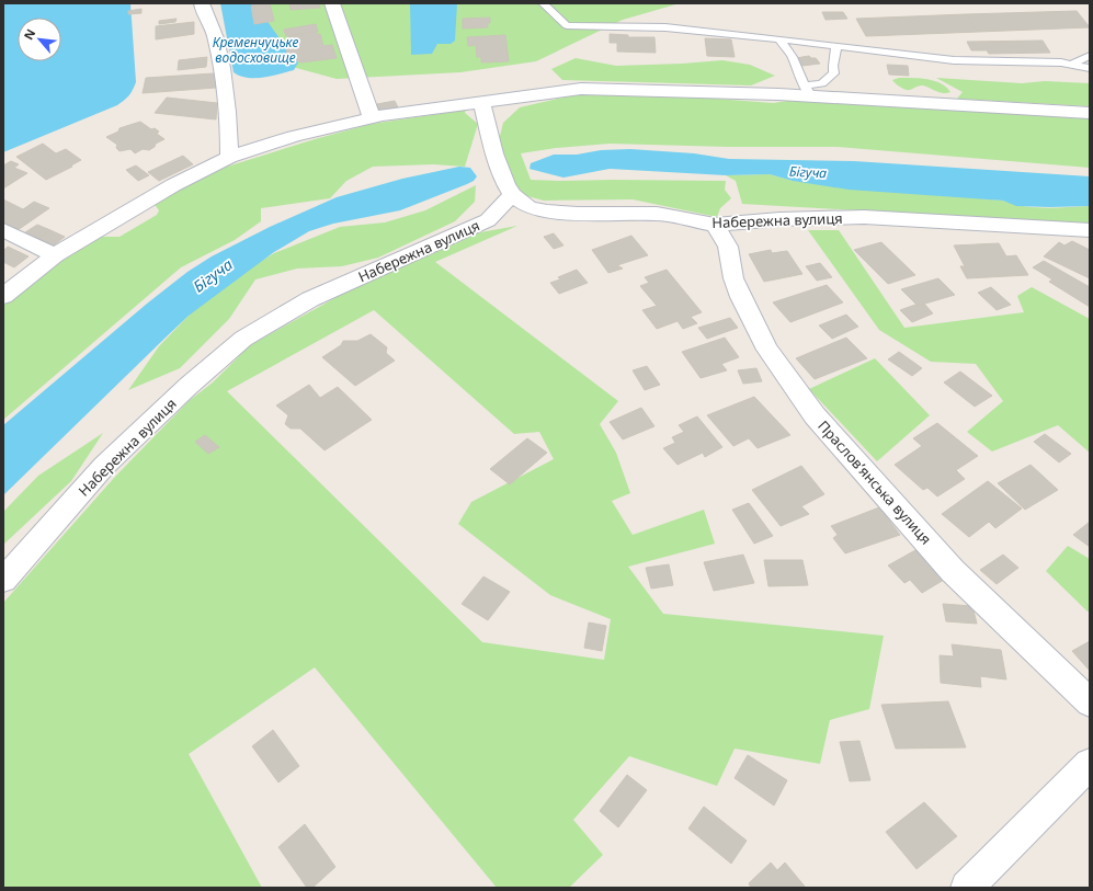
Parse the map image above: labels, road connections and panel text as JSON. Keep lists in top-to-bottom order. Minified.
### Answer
{"streets":{"street":["Набережна вулиця","Прасловʼянська вулиця"]},"crossings":[["Набережна вулиця","Прасловʼянська вулиця"]],"water":["Кременчуцьке водосховище","Бігуча"],"north":"top left"}
